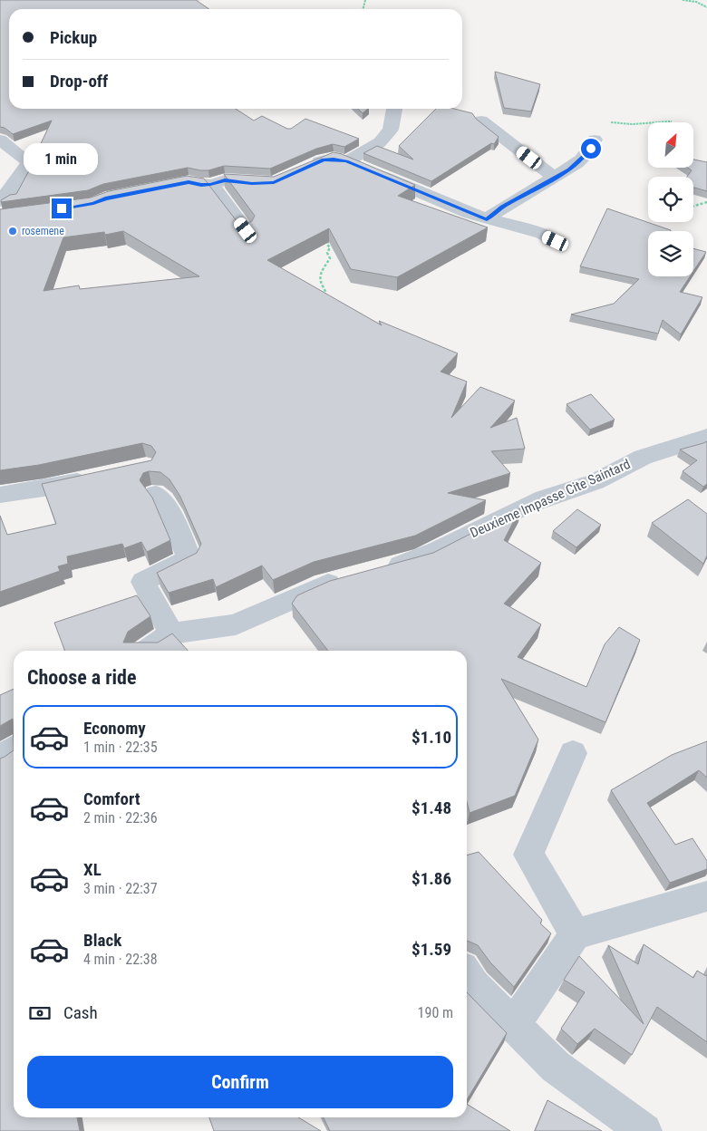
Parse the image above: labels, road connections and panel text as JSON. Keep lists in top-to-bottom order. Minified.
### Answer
{"streets":{"street":["Deuxieme Impasse Cite Saintard"]},"places":["rosemene"],"north":"top right","page":{"banner":["Pickup","Drop-off"],"bubble":"1 min","heading":"Choose a ride","list":[{"name":"Economy","note":"1 min · 22:35","value":"$1.10"},{"name":"Comfort","note":"2 min · 22:36","value":"$1.48"},{"name":"XL","note":"3 min · 22:37","value":"$1.86"},{"name":"Black","note":"4 min · 22:38","value":"$1.59"}],"pay":["Cash","190 m"],"buttons":"Confirm"}}
